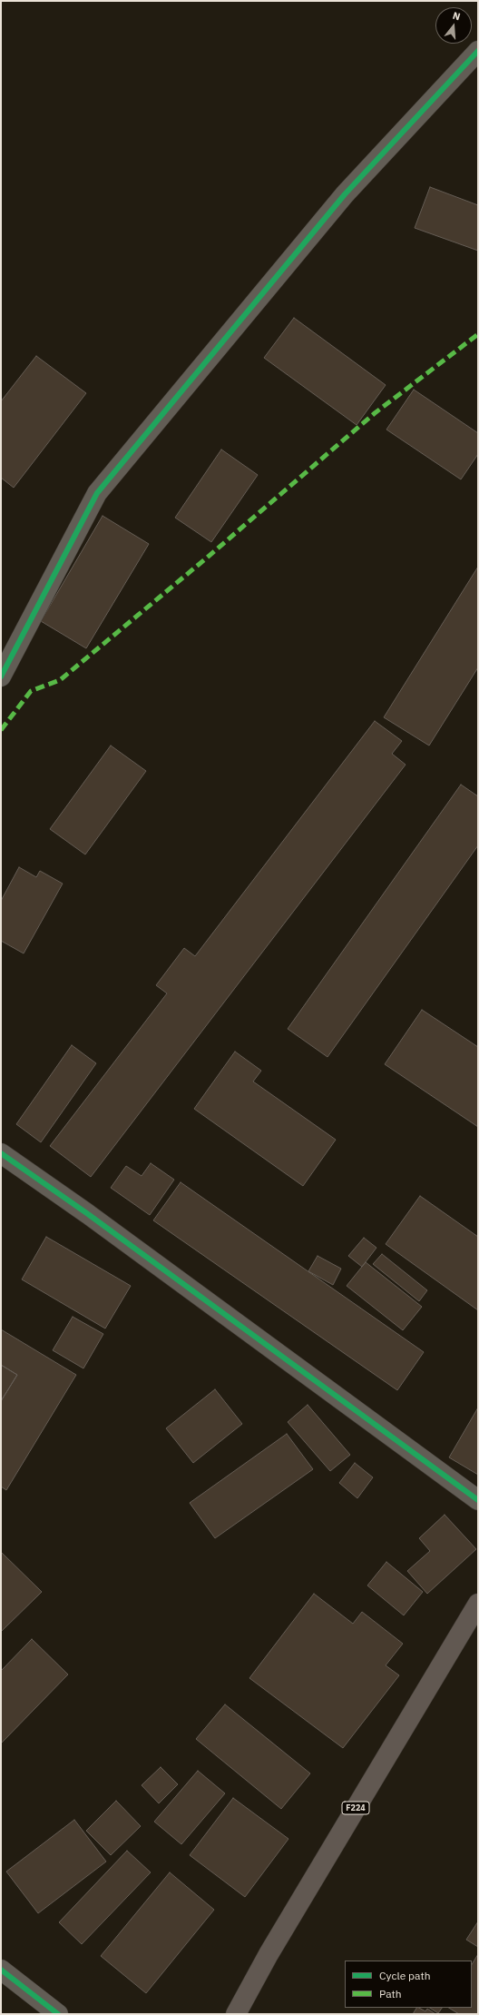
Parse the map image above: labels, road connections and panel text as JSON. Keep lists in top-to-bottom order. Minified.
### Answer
{"streets":{"main road":["F224"]},"legend":["Cycle path","Path"],"north":"top"}
